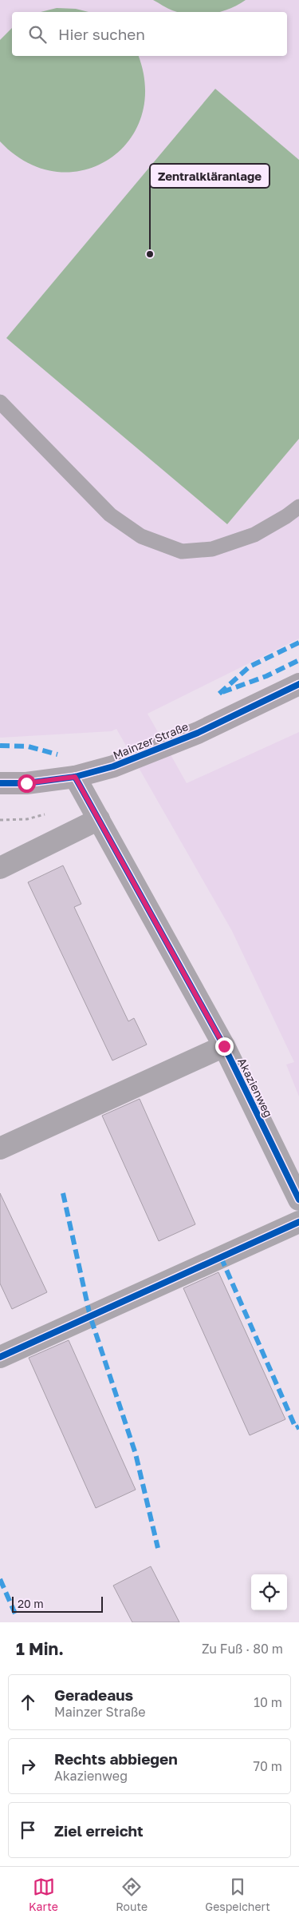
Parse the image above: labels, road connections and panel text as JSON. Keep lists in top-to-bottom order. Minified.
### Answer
{"streets":{"main road":["Mainzer Straße"],"street":["Akazienweg"]},"crossings":[["Mainzer Straße","Akazienweg"]],"places":["Zentralkläranlage"],"scale_bar":"20 m","page":{"search":"Hier suchen","scale":"20 m","heading":["1 Min.","Zu Fuß · 80 m"],"list":[["Geradeaus","Mainzer Straße","10 m"],["Rechts abbiegen","Akazienweg","70 m"],"Ziel erreicht"],"nav":["Karte","Route","Gespeichert"]}}
